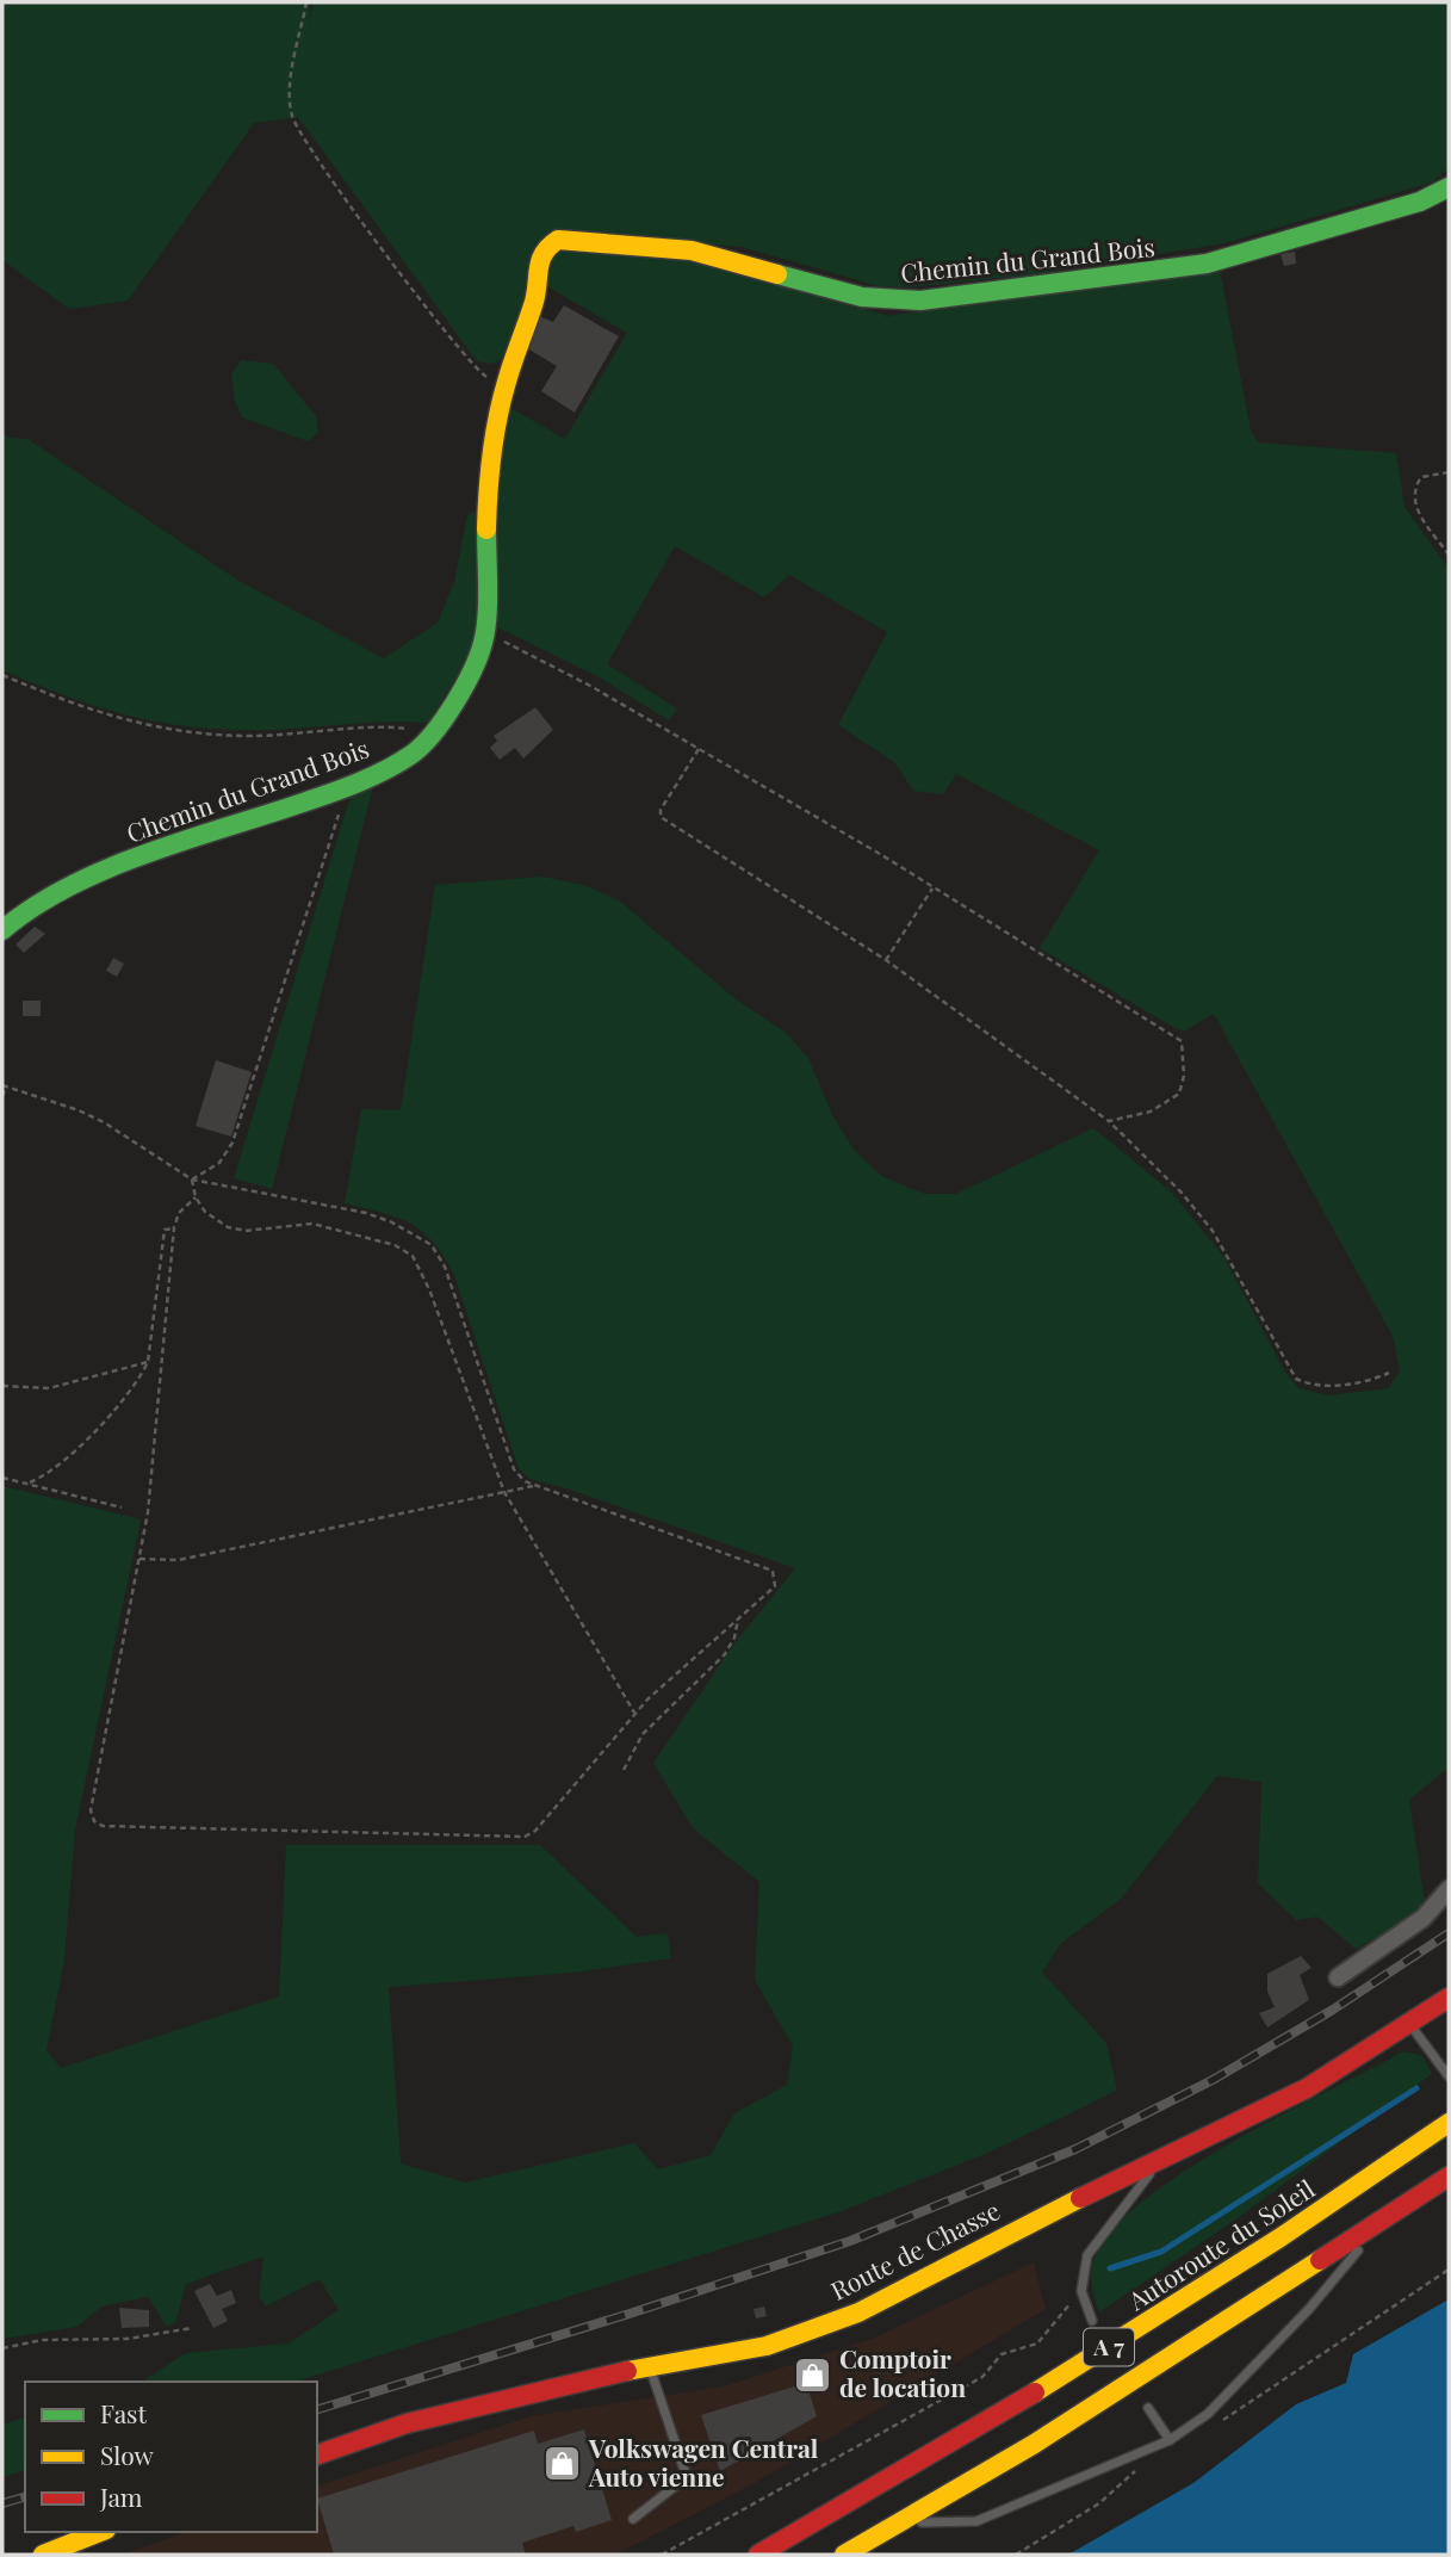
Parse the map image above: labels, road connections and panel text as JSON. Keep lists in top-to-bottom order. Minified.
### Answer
{"streets":{"main road":["Chemin du Grand Bois","Autoroute du Soleil","Route de Chasse","A 7"]},"places":{"shop":["Comptoir de location","Volkswagen Central Auto vienne"]},"legend":["Fast","Slow","Jam"]}
